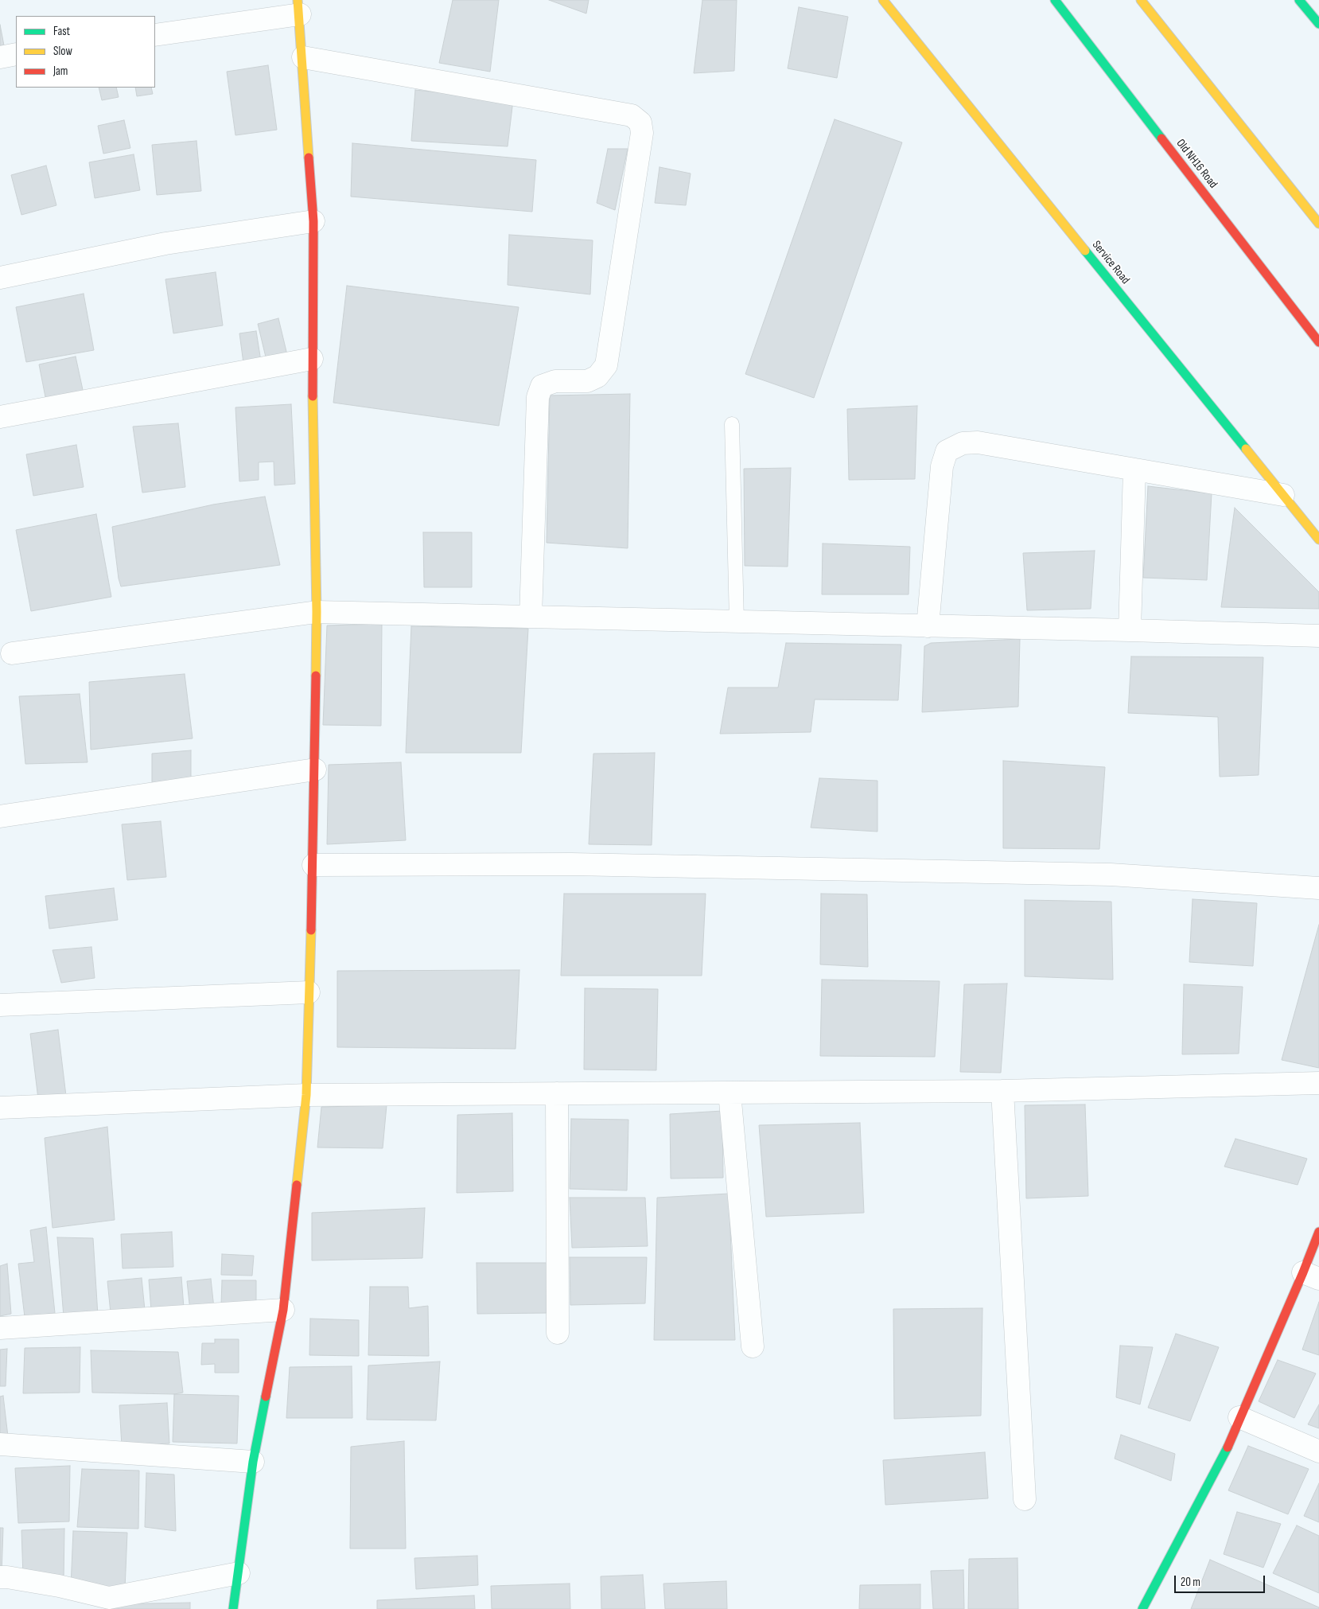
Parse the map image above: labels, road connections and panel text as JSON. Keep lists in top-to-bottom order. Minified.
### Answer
{"streets":{"street":["Old NH16 Road","Service Road"]},"legend":["Fast","Slow","Jam"],"scale_bar":"20 m"}
